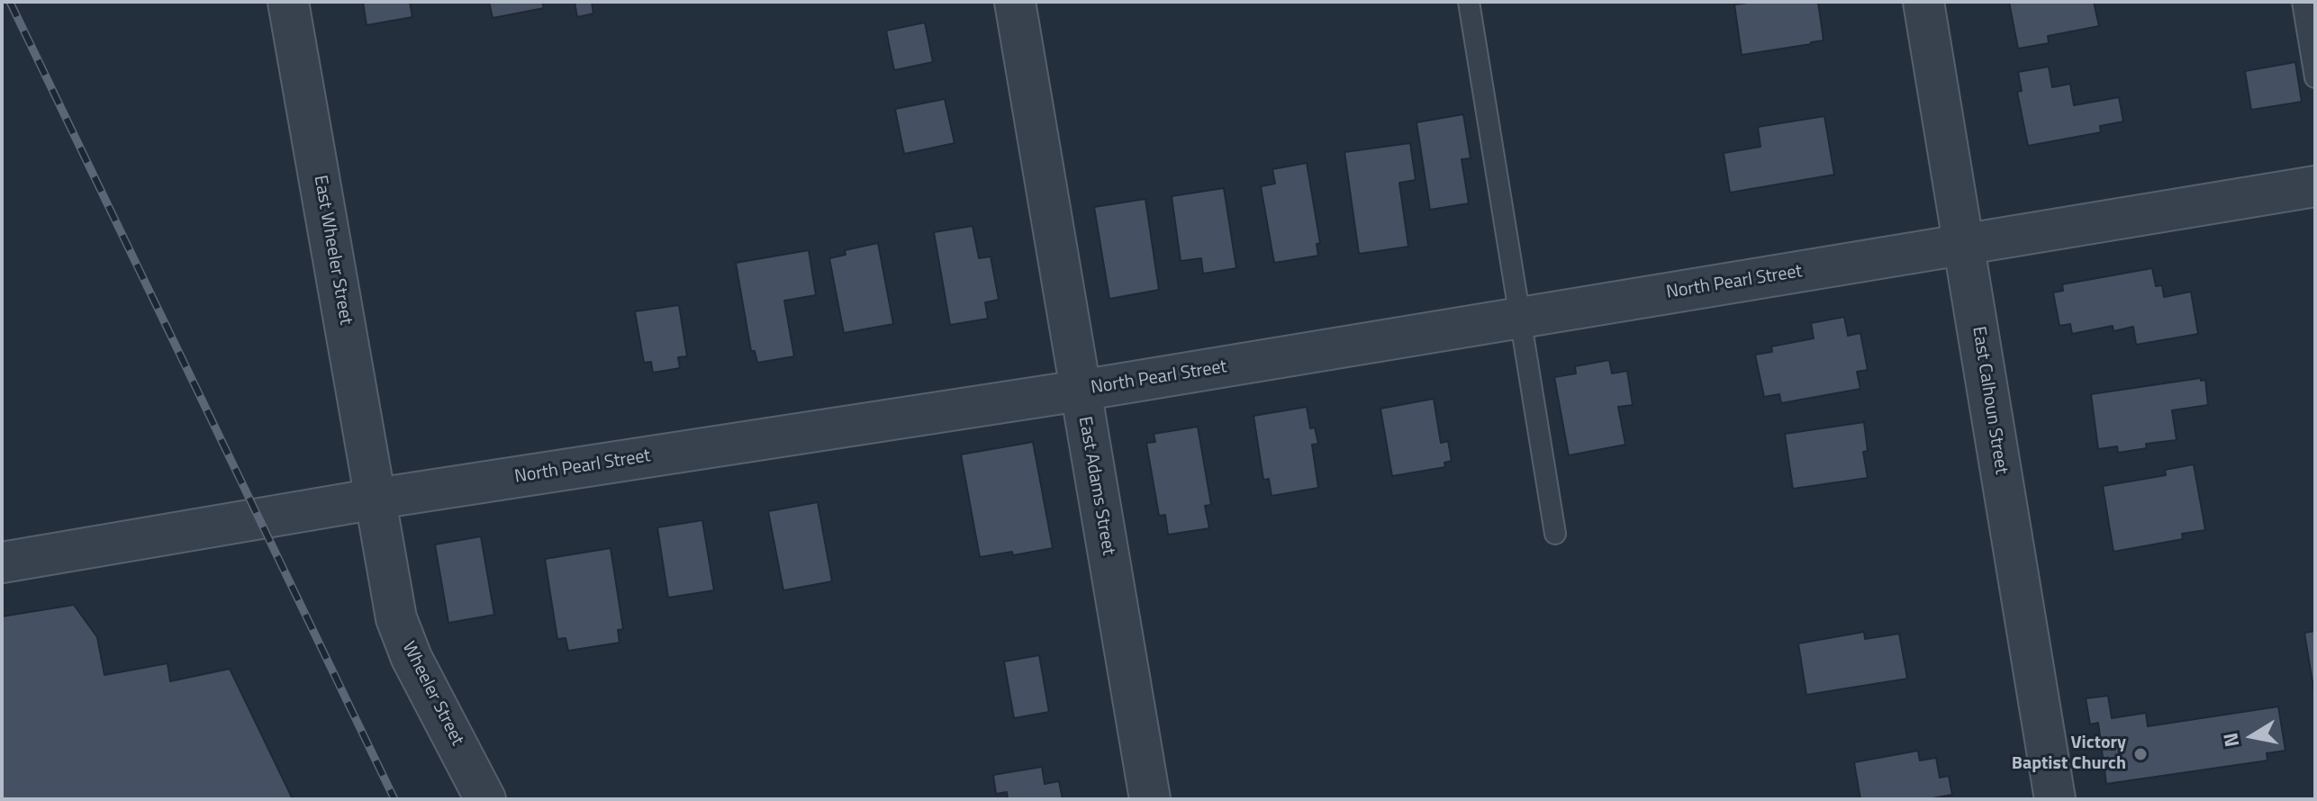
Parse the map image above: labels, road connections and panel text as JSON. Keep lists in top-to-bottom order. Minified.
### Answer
{"streets":{"street":["East Wheeler Street","North Pearl Street","East Calhoun Street","East Adams Street","Wheeler Street"]},"crossings":[["East Wheeler Street","North Pearl Street"],["East Wheeler Street","Wheeler Street"],["North Pearl Street","East Calhoun Street"],["North Pearl Street","East Adams Street"],["North Pearl Street","Wheeler Street"]],"places":["Victory Baptist Church"],"north":"left"}
